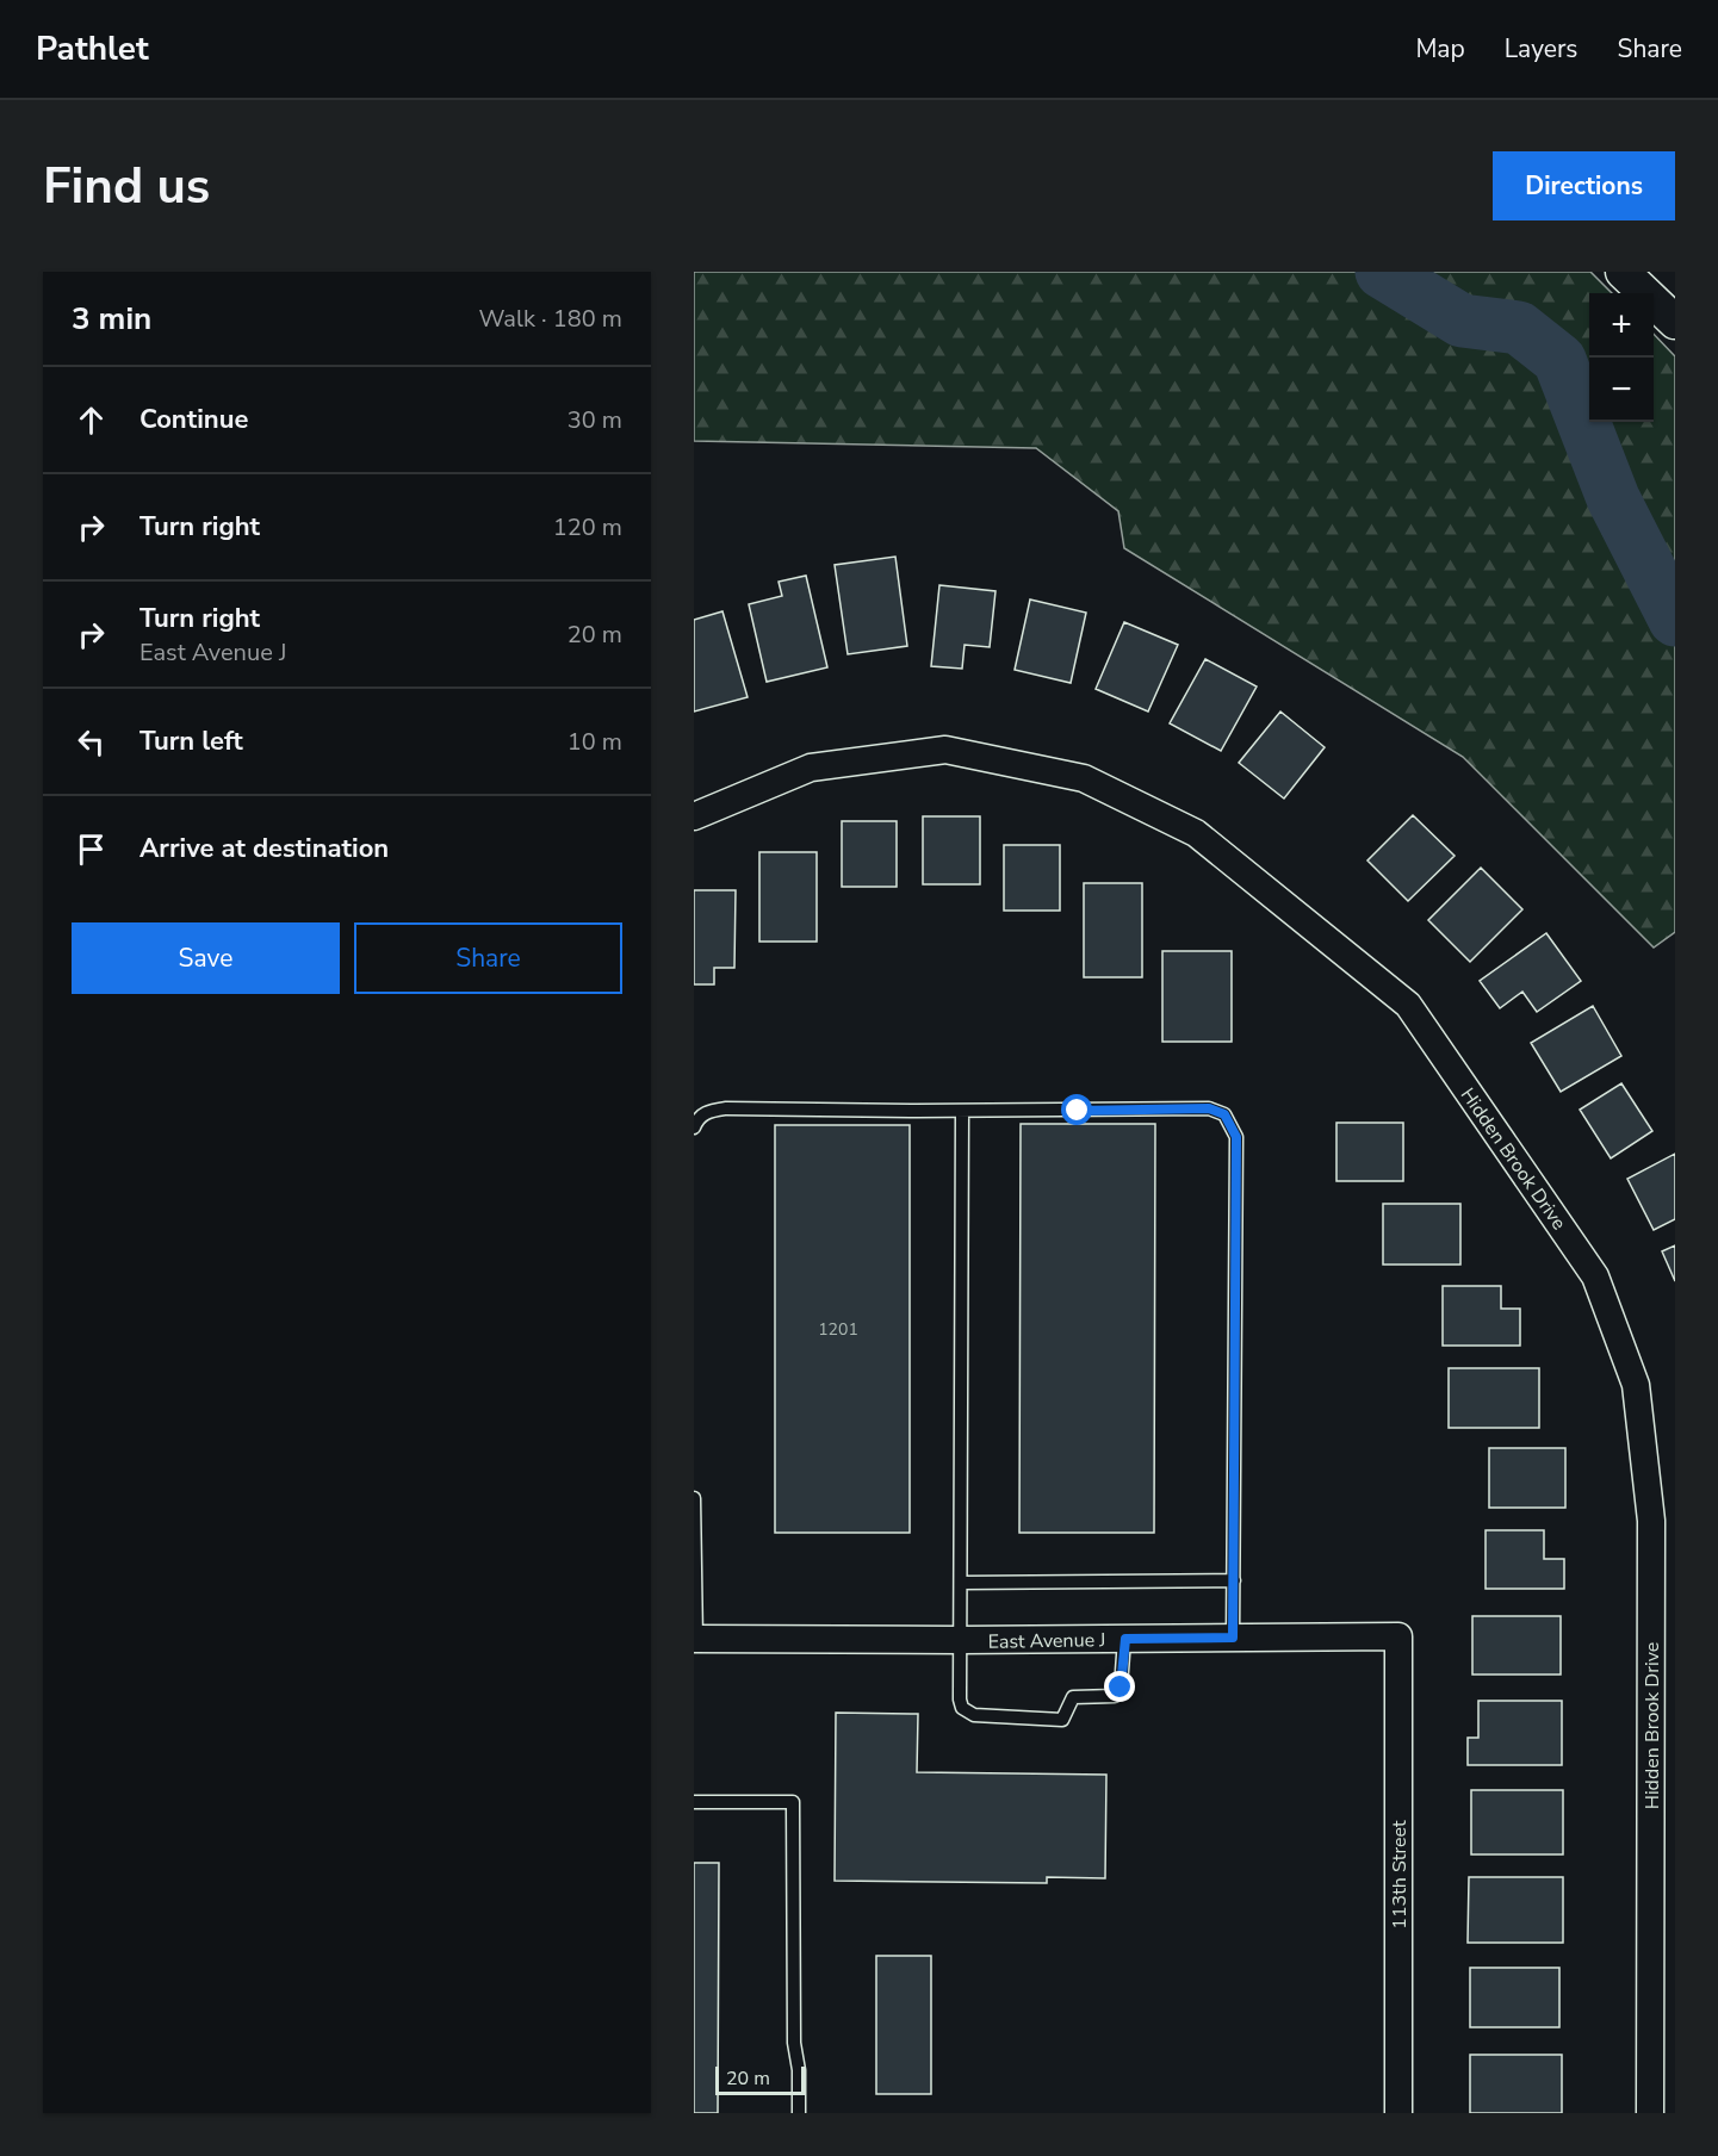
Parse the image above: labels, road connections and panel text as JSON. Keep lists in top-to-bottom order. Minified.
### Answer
{"streets":{"street":["Hidden Brook Drive","East Avenue J","113th Street"]},"crossings":[["East Avenue J","113th Street"]],"house_numbers":["1201"],"scale_bar":"20 m","page":{"header":"Pathlet","nav":["Map","Layers","Share"],"buttons":["Directions",["Save","Share"]],"title":"Find us","heading":["3 min","Walk · 180 m"],"map_buttons":["+","−"],"list":[["Continue","30 m"],["Turn right","120 m"],["Turn right","East Avenue J","20 m"],["Turn left","10 m"],"Arrive at destination"],"scale":"20 m"}}
